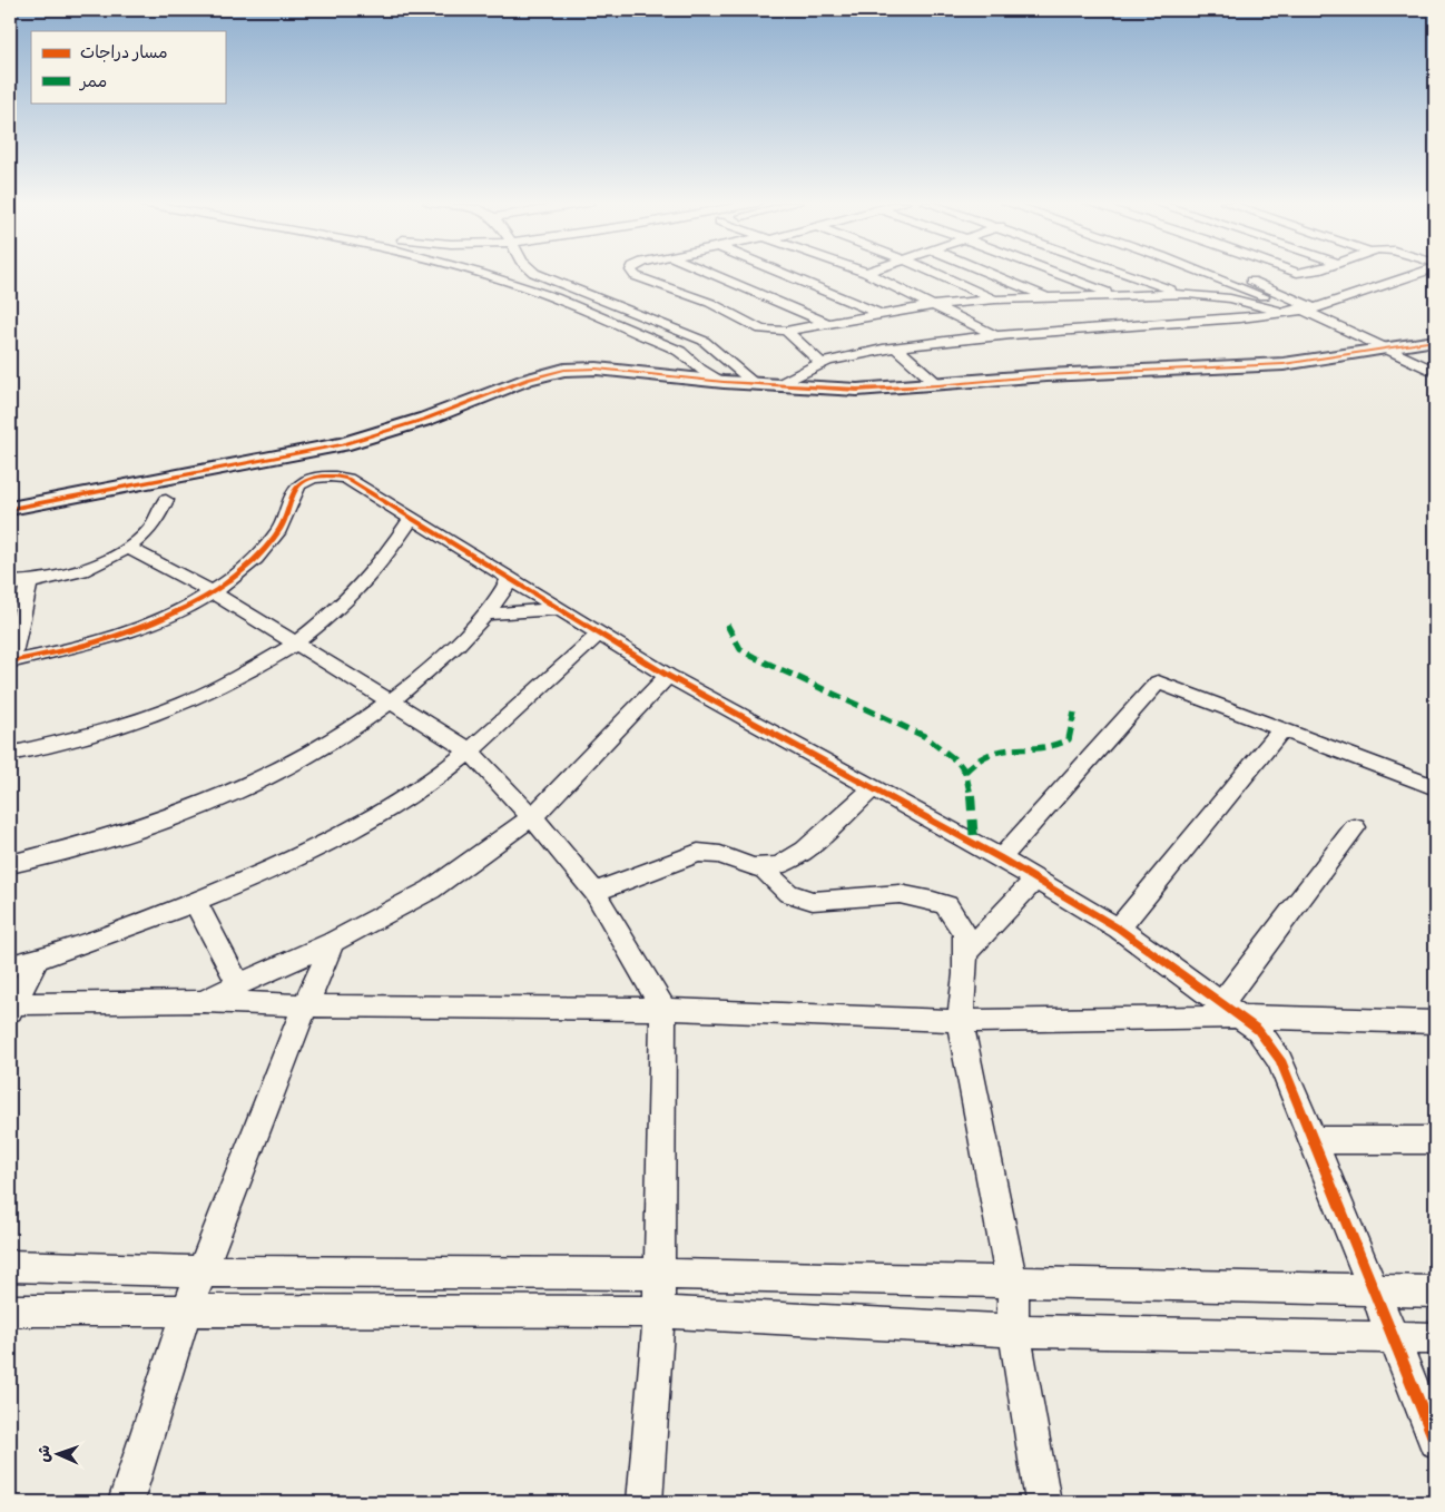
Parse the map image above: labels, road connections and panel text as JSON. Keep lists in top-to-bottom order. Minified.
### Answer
{"legend":["مسار دراجات","ممر"],"north":"left"}
